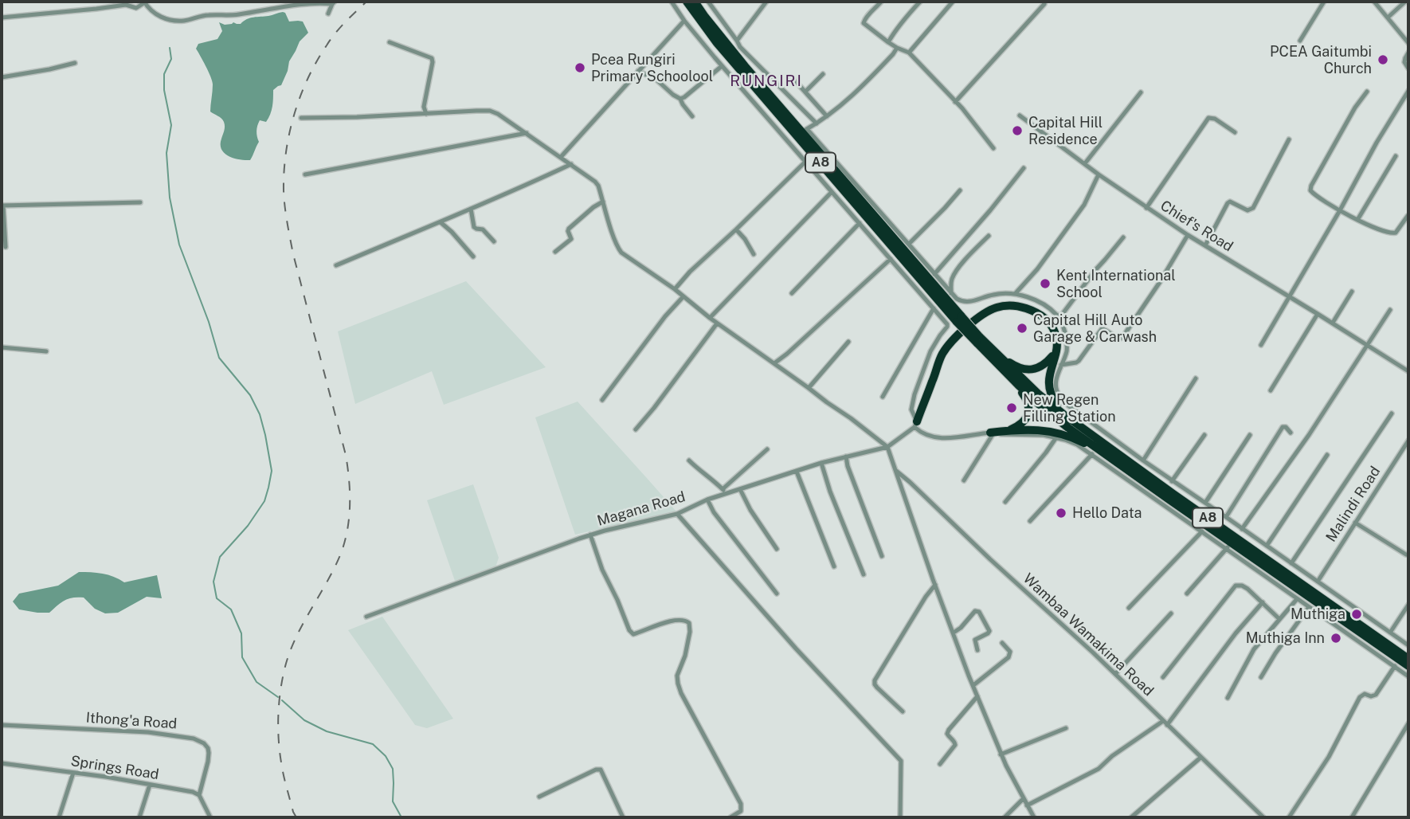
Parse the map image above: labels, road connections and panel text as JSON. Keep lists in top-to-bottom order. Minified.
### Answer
{"streets":{"highway":["A8"],"street":["Chief's Road","Malindi Road","Magana Road","Wambaa Wamakima Road","Ithong'a Road","Springs Road"]},"crossings":[["Ithong'a Road","Springs Road"]],"districts":["RUNGIRI"],"places":["PCEA Gaitumbi Church","Pcea Rungiri Primary Schoolool","Capital Hill Residence","Kent International School","Capital Hill Auto Garage & Carwash","New Regen Filling Station","Hello Data","Muthiga","Muthiga Inn"]}
